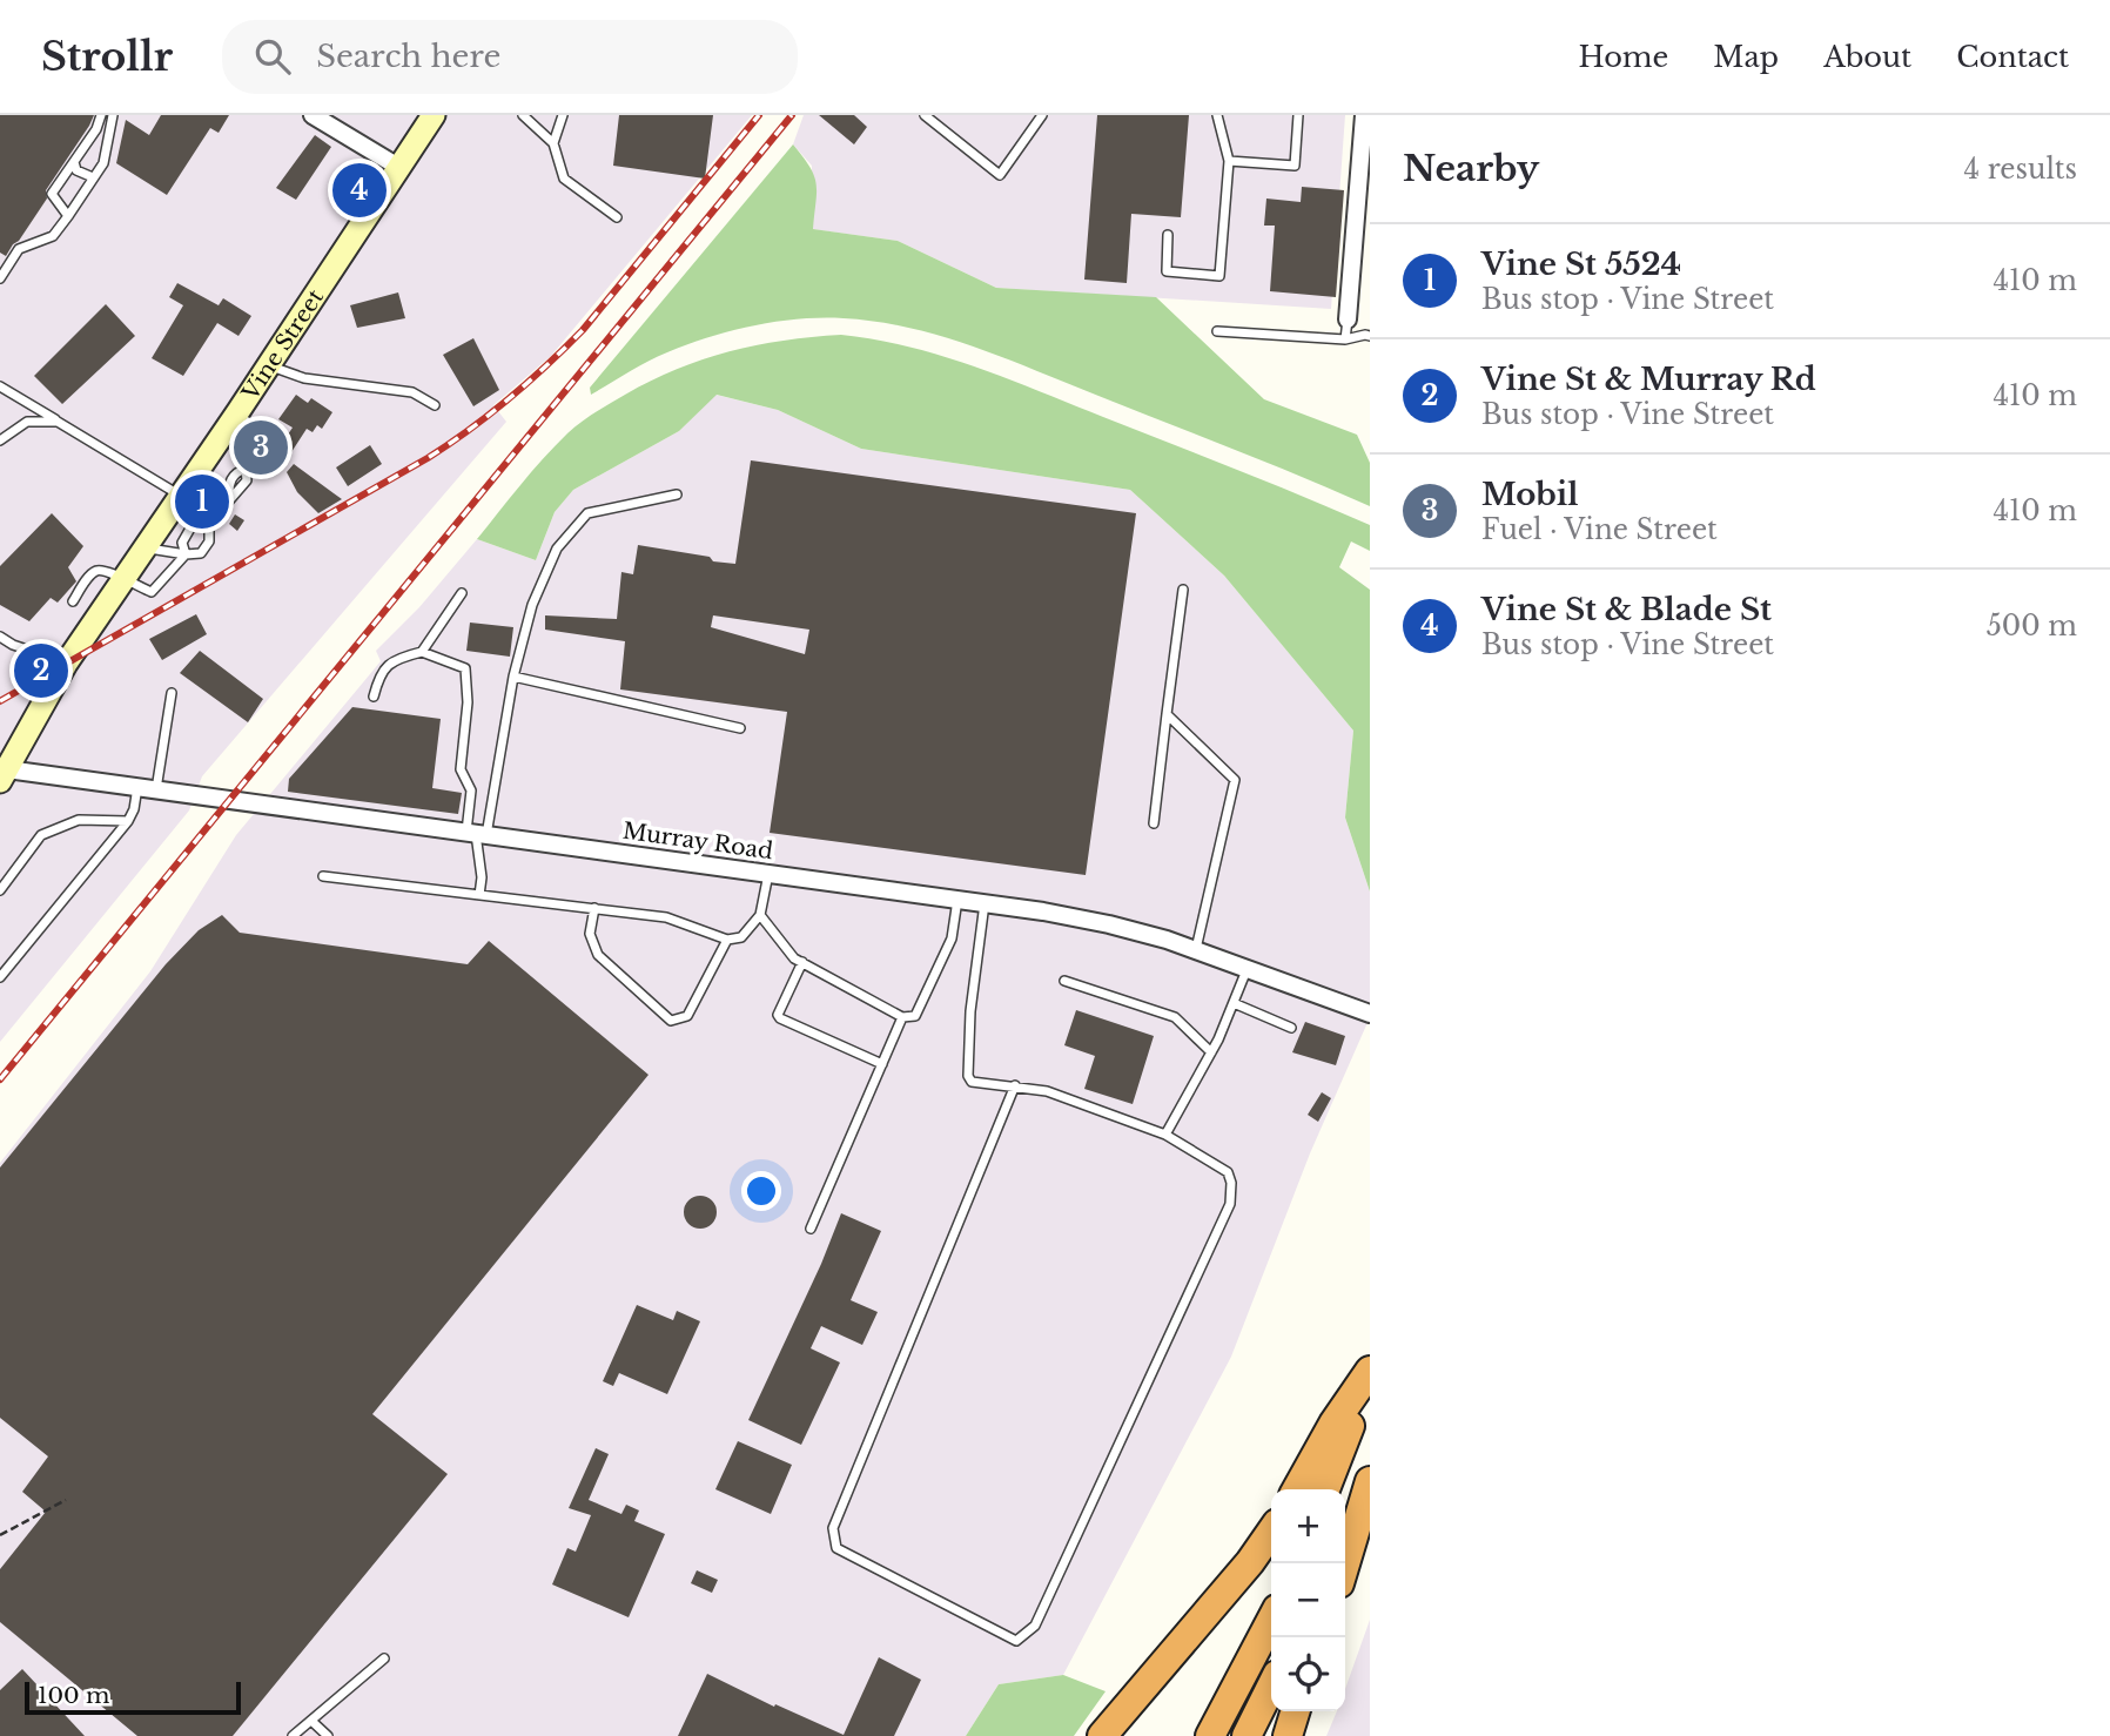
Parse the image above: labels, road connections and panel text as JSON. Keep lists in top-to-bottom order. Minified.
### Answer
{"streets":{"main road":["Vine Street"],"street":["Murray Road"]},"crossings":[["Vine Street","Murray Road"]],"scale_bar":"100 m","page":{"header":"Strollr","search":"Search here","nav":["Home","Map","About","Contact"],"heading":["Nearby","4 results"],"pins":["4","3","1","2"],"list":[{"mark":"1","name":"Vine St 5524","note":"Bus stop · Vine Street","value":"410 m"},{"mark":"2","name":"Vine St & Murray Rd","note":"Bus stop · Vine Street","value":"410 m"},{"mark":"3","name":"Mobil","note":"Fuel · Vine Street","value":"410 m"},{"mark":"4","name":"Vine St & Blade St","note":"Bus stop · Vine Street","value":"500 m"}],"map_buttons":["+","−"],"scale":"100 m"}}
